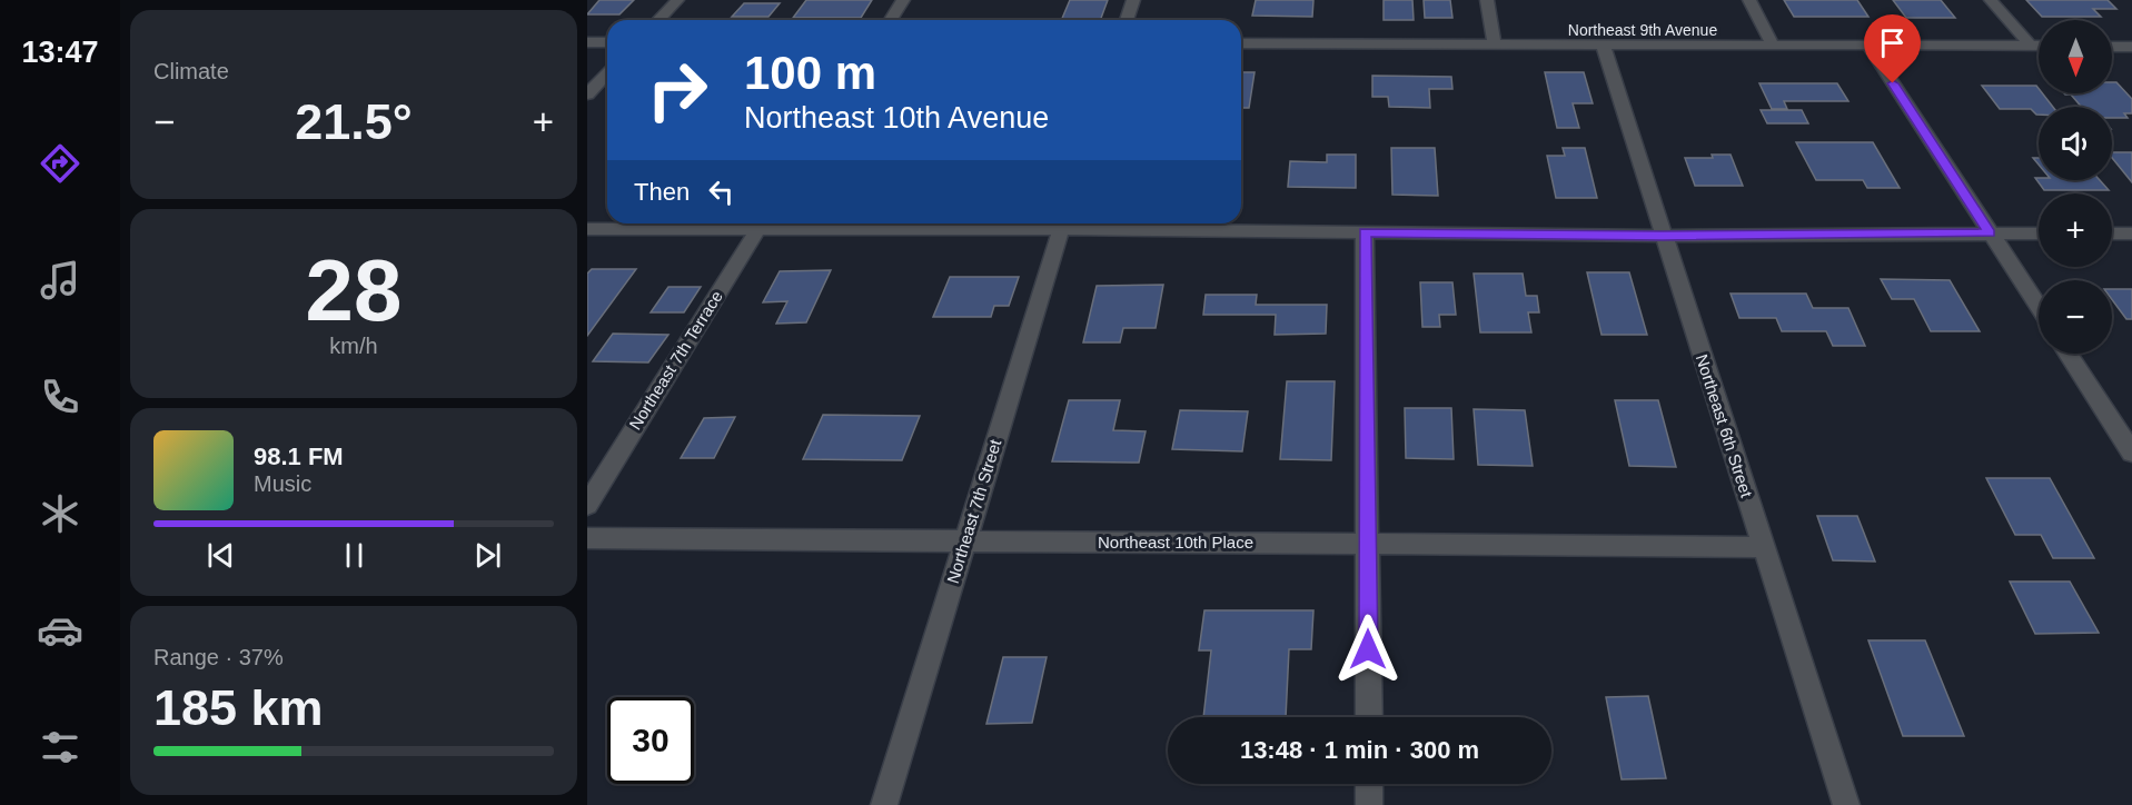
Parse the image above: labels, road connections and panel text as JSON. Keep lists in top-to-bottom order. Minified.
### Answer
{"streets":{"street":["Northeast 9th Avenue","Northeast 7th Terrace","Northeast 6th Street","Northeast 7th Street","Northeast 10th Place"]},"crossings":[["Northeast 9th Avenue","Northeast 6th Street"],["Northeast 6th Street","Northeast 10th Place"],["Northeast 7th Street","Northeast 10th Place"]],"north":"bottom","page":{"tabs":"13:47","tile":["Climate",["28","km/h"],["Range · 37%","185 km"]],"map_buttons":["+","−"],"turn":["100 m","Northeast 10th Avenue"],"heat":["−","21.5°","+"],"then":"Then","song":["98.1 FM","Music"],"limit":"30","trip":"13:48 · 1 min · 300 m"}}
